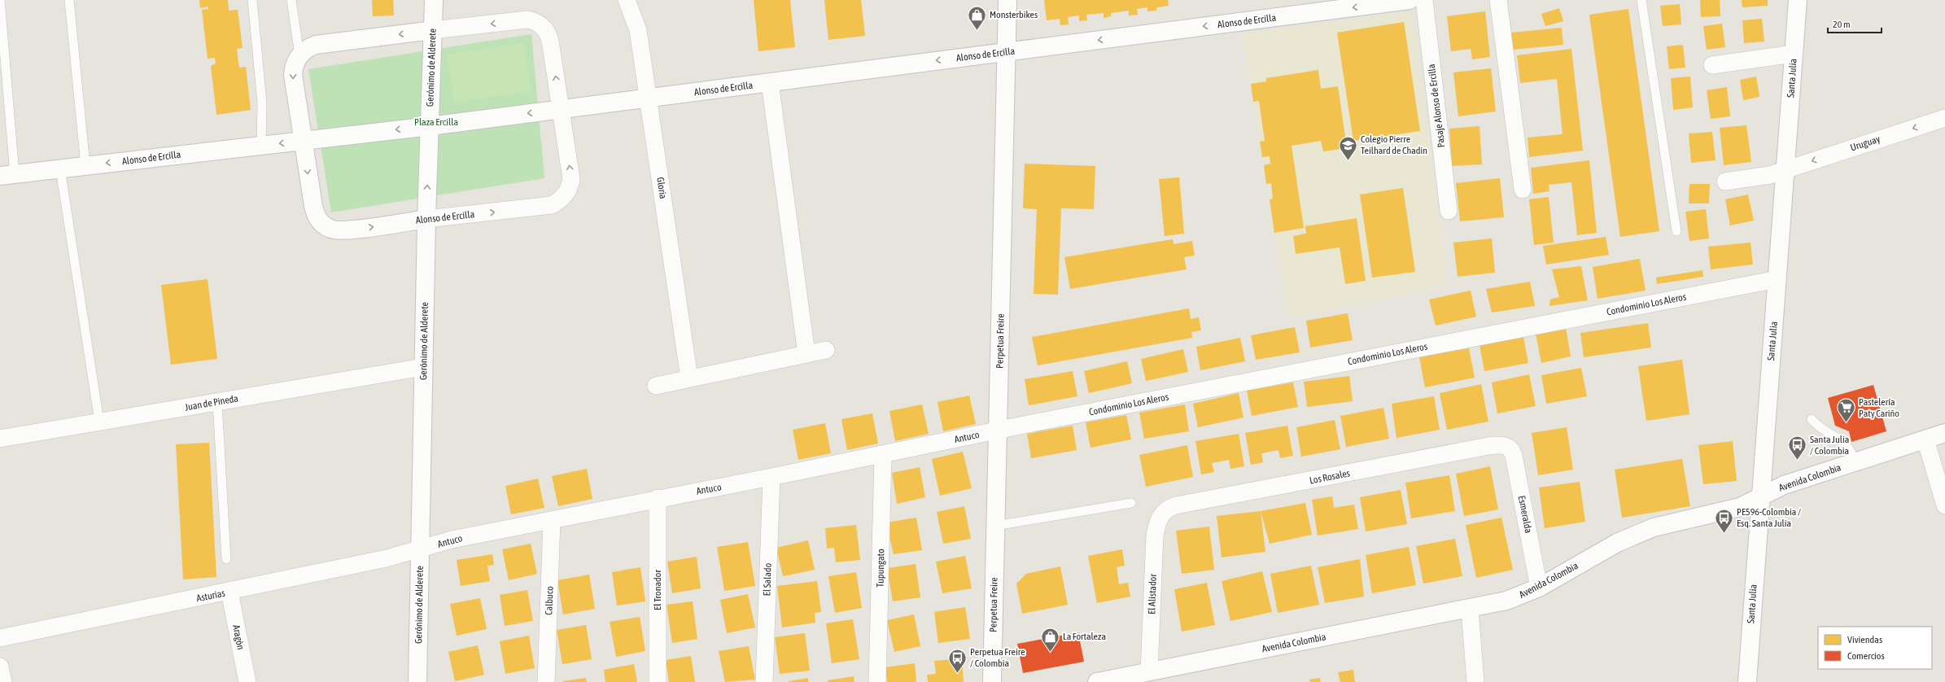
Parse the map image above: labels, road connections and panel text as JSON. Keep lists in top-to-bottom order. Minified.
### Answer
{"streets":{"street":["Alonso de Ercilla","Gerónimo de Alderete","Santa Julia","Pasaje Alonso de Ercilla","Uruguay","Gloria","Condominio Los Aleros","Perpetua Freire","Juan de Pineda","Antuco","Los Rosales","Avenida Colombia","Esmeralda","Tupungato","El Salado","El Tronador","El Alistador","Asturias","Calbuco","Aragòn"]},"crossings":[["Alonso de Ercilla","Gerónimo de Alderete"],["Alonso de Ercilla","Gloria"],["Alonso de Ercilla","Perpetua Freire"],["Gerónimo de Alderete","Juan de Pineda"],["Gerónimo de Alderete","Antuco"],["Gerónimo de Alderete","Asturias"],["Santa Julia","Uruguay"],["Santa Julia","Condominio Los Aleros"],["Santa Julia","Avenida Colombia"],["Condominio Los Aleros","Perpetua Freire"],["Condominio Los Aleros","Antuco"],["Perpetua Freire","Antuco"],["Antuco","Tupungato"],["Antuco","El Salado"],["Antuco","El Tronador"],["Antuco","Asturias"],["Antuco","Calbuco"],["Los Rosales","Esmeralda"],["Los Rosales","El Alistador"],["Avenida Colombia","Esmeralda"],["Avenida Colombia","El Alistador"],["Asturias","Aragòn"]],"one_way":["Uruguay"],"parks":["Plaza Ercilla"],"places":{"shop":["Monsterbikes","La Fortaleza"],"school or university":["Colegio Pierre Teilhard de Chadin"],"supermarket":["Pastelería Paty Cariño"],"bus stop":["Santa Julia / Colombia","PE596-Colombia / Esq. Santa Julia","Perpetua Freire / Colombia"]},"legend":["Viviendas","Comercios"],"scale_bar":"20 m"}
